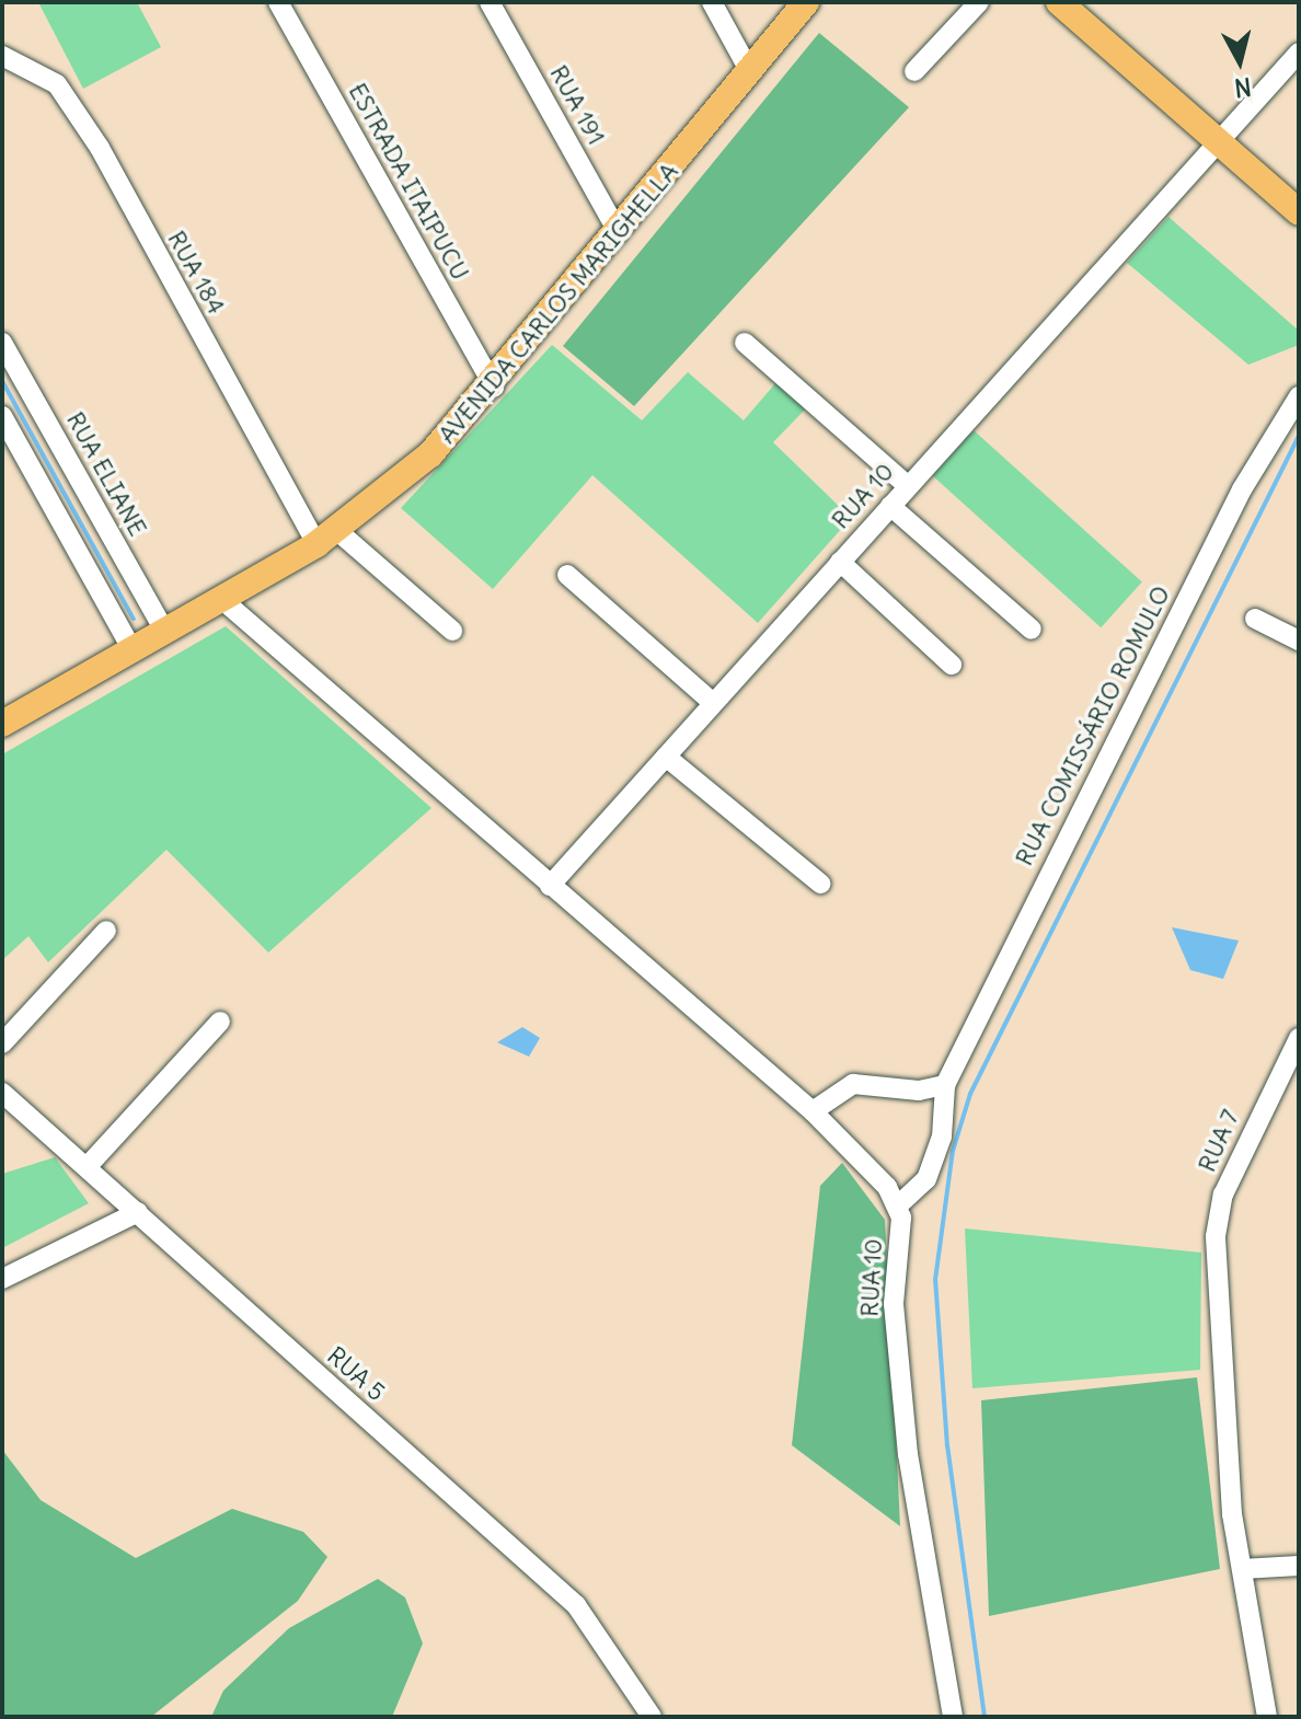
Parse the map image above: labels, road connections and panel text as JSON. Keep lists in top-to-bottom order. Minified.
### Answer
{"streets":{"main road":["AVENIDA CARLOS MARIGHELLA"],"street":["RUA 191","ESTRADA ITAIPUCU","RUA 184","RUA ELIANE","RUA 10","RUA COMISSÁRIO ROMULO","RUA 7","RUA 5"]},"crossings":[["RUA 191","AVENIDA CARLOS MARIGHELLA"],["ESTRADA ITAIPUCU","AVENIDA CARLOS MARIGHELLA"],["RUA 184","AVENIDA CARLOS MARIGHELLA"],["AVENIDA CARLOS MARIGHELLA","RUA ELIANE"],["AVENIDA CARLOS MARIGHELLA","RUA 10"],["RUA 10","RUA COMISSÁRIO ROMULO"]],"north":"bottom"}
